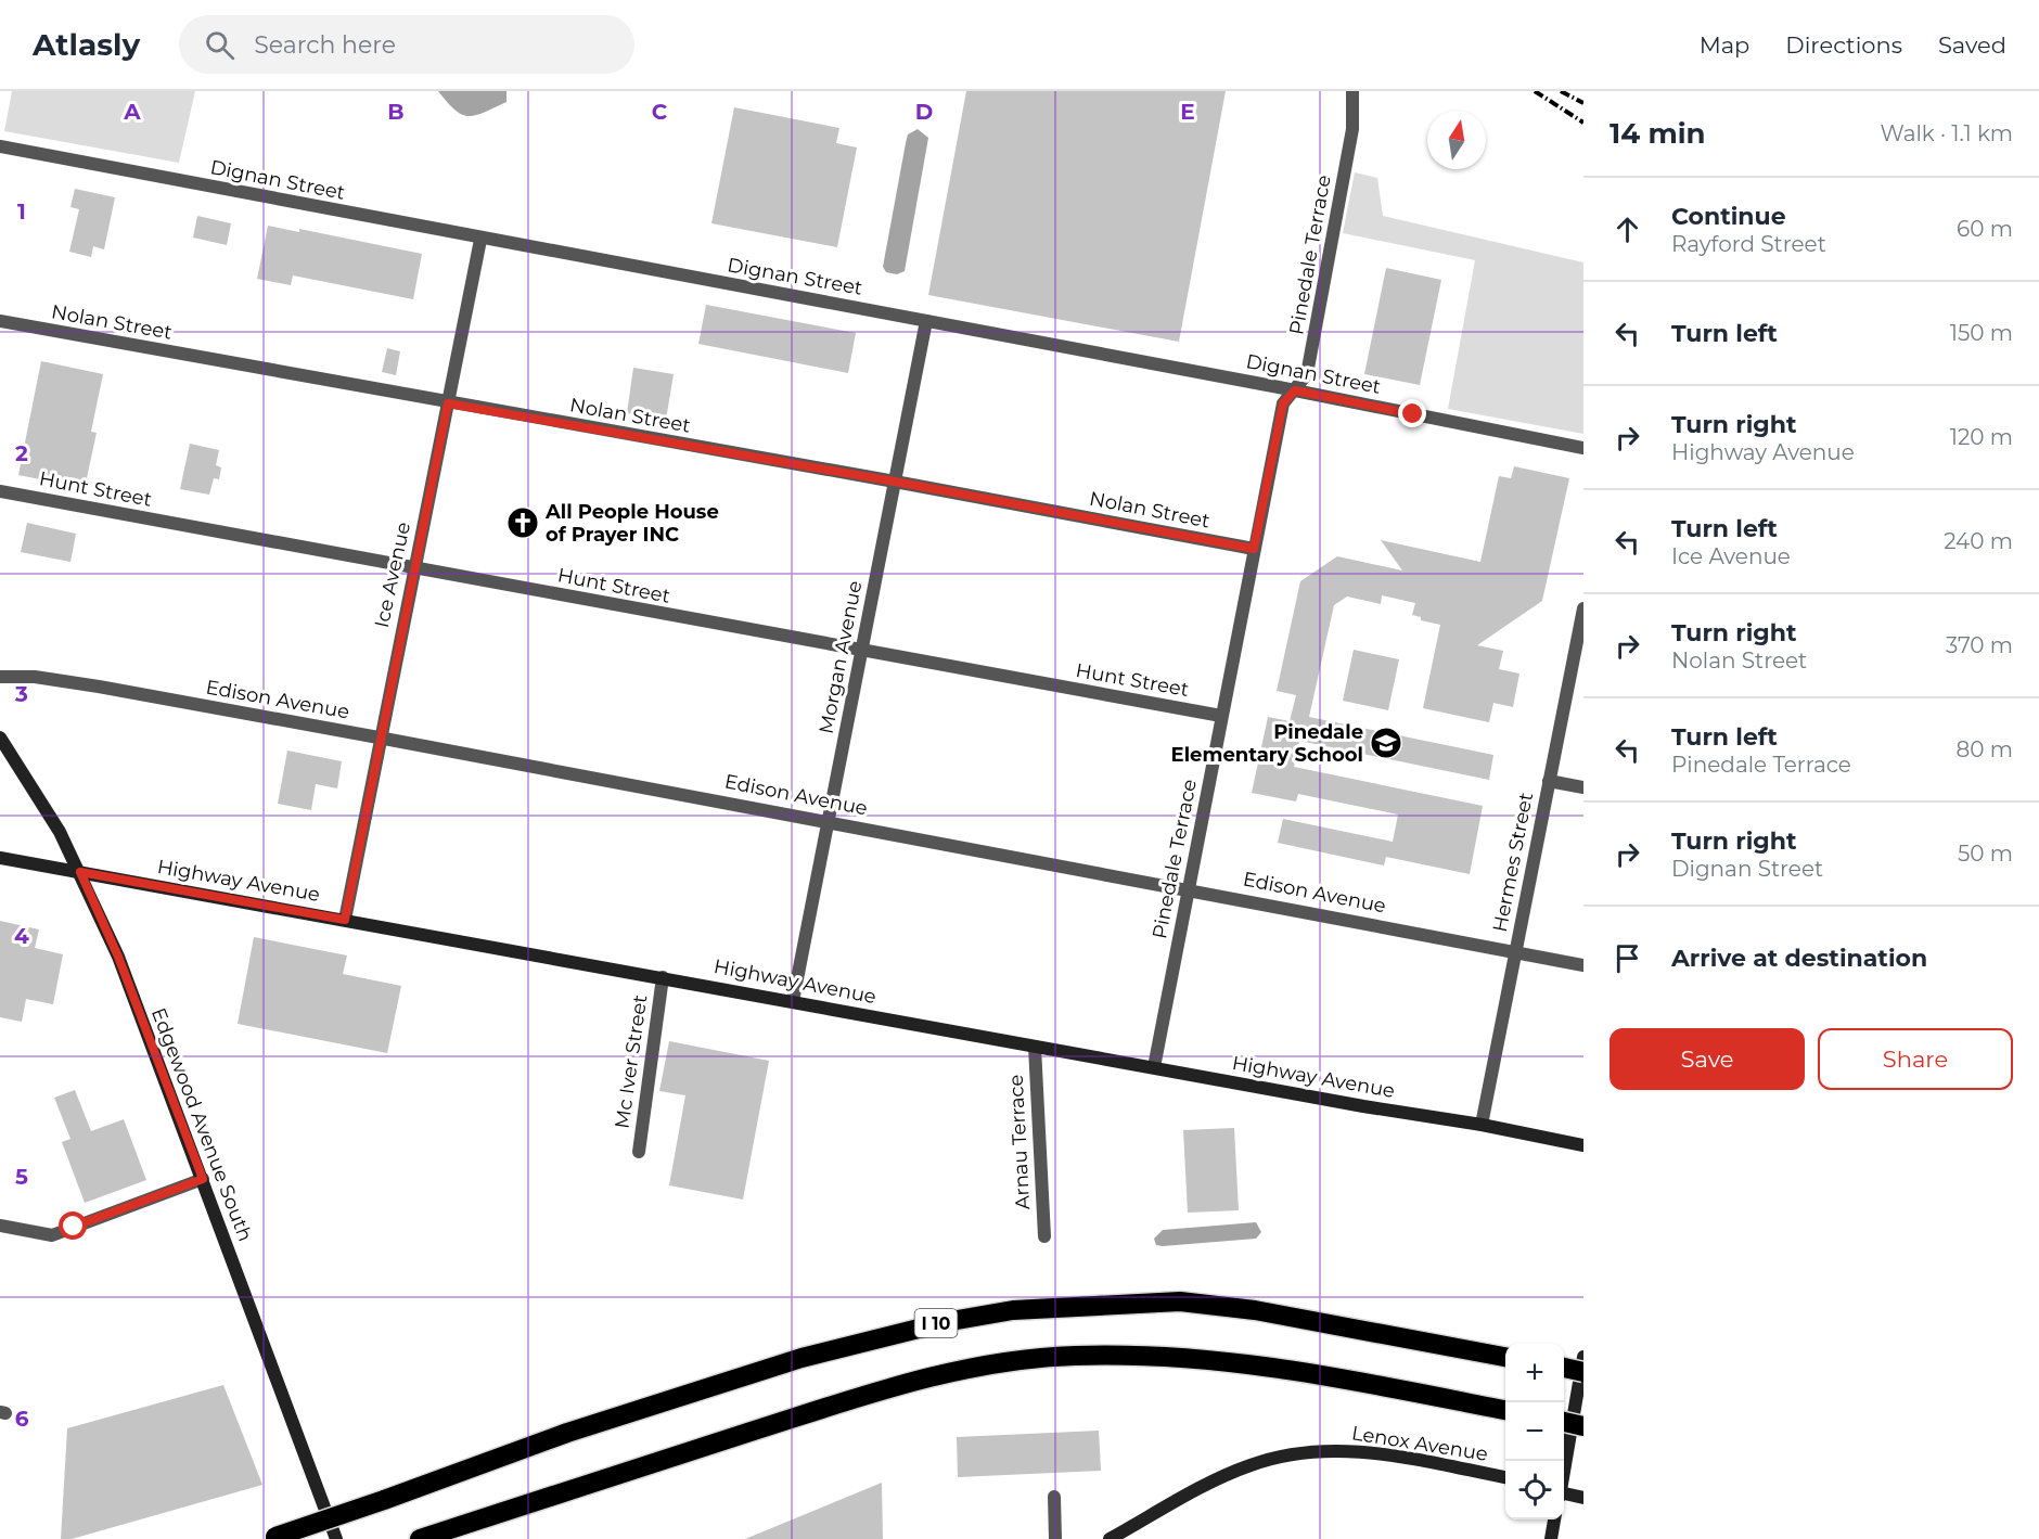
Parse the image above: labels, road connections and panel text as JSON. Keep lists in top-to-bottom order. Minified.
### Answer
{"streets":{"highway":["I 10"],"street":["Dignan Street","Pinedale Terrace","Nolan Street","Hunt Street","Ice Avenue","Morgan Avenue","Edison Avenue","Hermes Street","Highway Avenue","Mc Iver Street","Edgewood Avenue South","Arnau Terrace","Lenox Avenue"]},"crossings":[["Dignan Street","Pinedale Terrace"],["Dignan Street","Ice Avenue"],["Dignan Street","Morgan Avenue"],["Pinedale Terrace","Nolan Street"],["Pinedale Terrace","Hunt Street"],["Pinedale Terrace","Edison Avenue"],["Pinedale Terrace","Highway Avenue"],["Nolan Street","Ice Avenue"],["Nolan Street","Morgan Avenue"],["Hunt Street","Ice Avenue"],["Hunt Street","Morgan Avenue"],["Ice Avenue","Edison Avenue"],["Ice Avenue","Highway Avenue"],["Morgan Avenue","Edison Avenue"],["Morgan Avenue","Highway Avenue"],["Edison Avenue","Hermes Street"],["Hermes Street","Highway Avenue"],["Highway Avenue","Mc Iver Street"],["Highway Avenue","Edgewood Avenue South"],["Highway Avenue","Arnau Terrace"]],"places":{"church":["All People House of Prayer INC"],"school or university":["Pinedale Elementary School"]},"north":"top","page":{"header":"Atlasly","search":"Search here","nav":["Map","Directions","Saved"],"heading":["14 min","Walk · 1.1 km"],"list":[["Continue","Rayford Street","60 m"],["Turn left","150 m"],["Turn right","Highway Avenue","120 m"],["Turn left","Ice Avenue","240 m"],["Turn right","Nolan Street","370 m"],["Turn left","Pinedale Terrace","80 m"],["Turn right","Dignan Street","50 m"],"Arrive at destination"],"buttons":["Save","Share"],"map_buttons":["+","−"]},"grid":{"columns":["A","B","C","D","E"],"rows":["1","2","3","4","5","6"]}}
